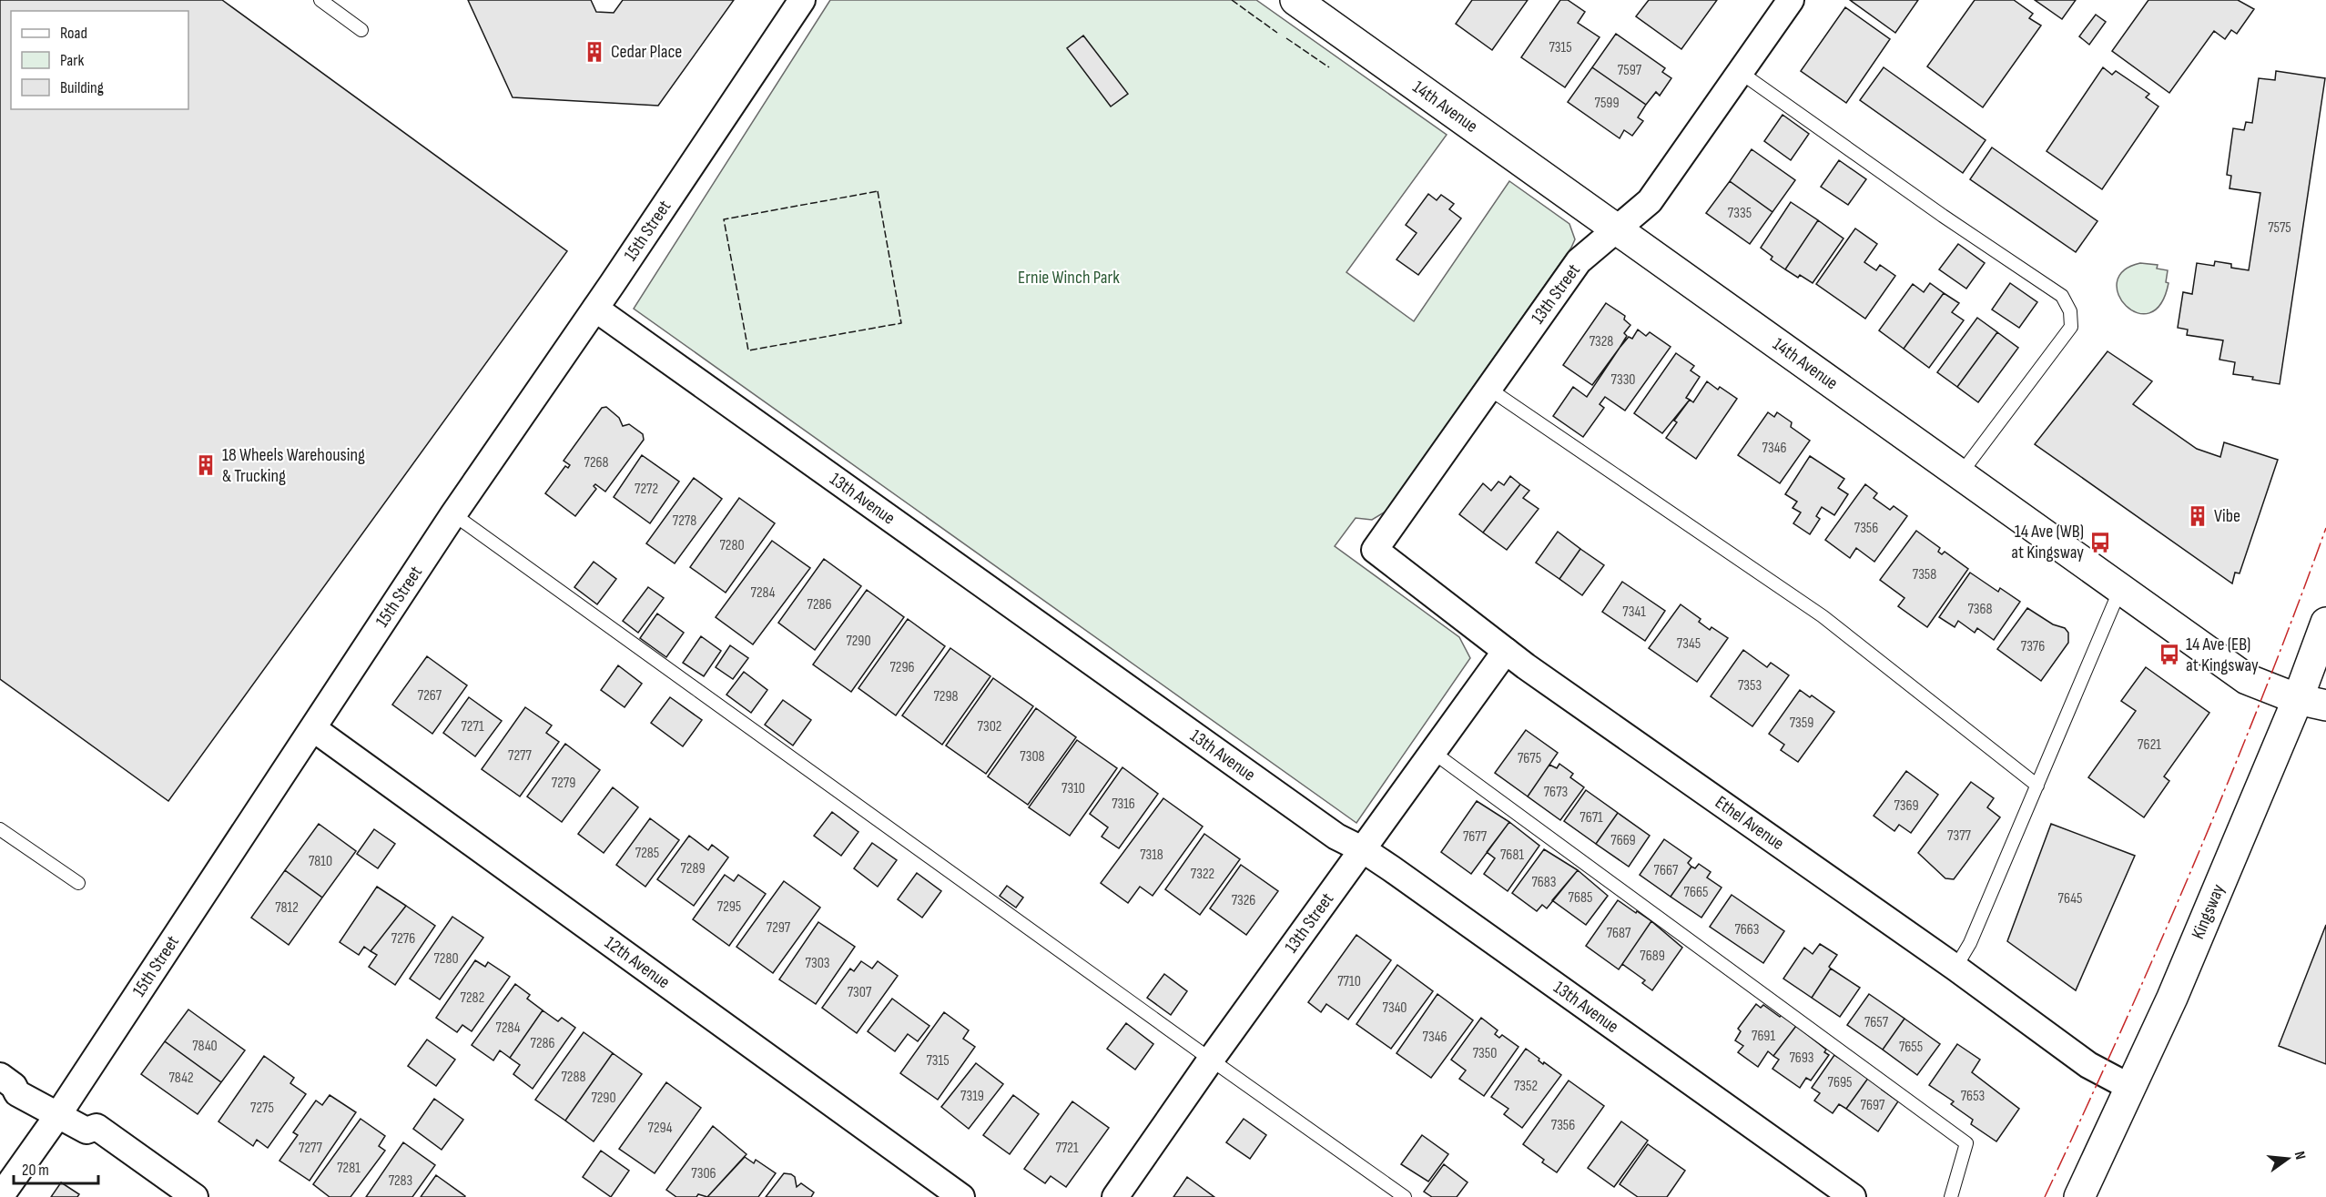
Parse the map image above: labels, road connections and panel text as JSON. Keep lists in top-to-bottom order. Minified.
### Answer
{"streets":{"street":["14th Avenue","15th Street","13th Street","13th Avenue","Ethel Avenue","Kingsway","12th Avenue"]},"crossings":[["14th Avenue","13th Street"],["14th Avenue","Kingsway"],["15th Street","13th Avenue"],["15th Street","12th Avenue"],["13th Street","13th Avenue"],["13th Street","Ethel Avenue"],["Ethel Avenue","Kingsway"]],"parks":["Ernie Winch Park"],"places":{"building":["Cedar Place","18 Wheels Warehousing & Trucking","Vibe"],"bus stop":["14 Ave (WB) at Kingsway","14 Ave (EB) at Kingsway"]},"house_numbers":["7315","7597","7599","7335","7575","7328","7330","7346","7268","7272","7278","7356","7280","7358","7284","7286","7368","7341","7290","7345","7376","7296","7353","7267","7298","7359","7271","7302","7621","7277","7308","7675","7279","7310","7673","7316","7369","7671","7377","7677","7669","7285","7318","7681","7810","7289","7667","7322","7683","7665","7685","7645","7326","7295","7812","7297","7663","7687","7276","7689","7280","7303","7710","7307","7282","7340","7657","7284","7691","7346","7286","7840","7655","7350","7693","7315","7288","7842","7695","7352","7319","7653","7290","7697","7275","7356","7294","7277","7721","7281","7306","7283"],"legend":["Road","Park","Building"],"scale_bar":"20 m","north":"right"}
